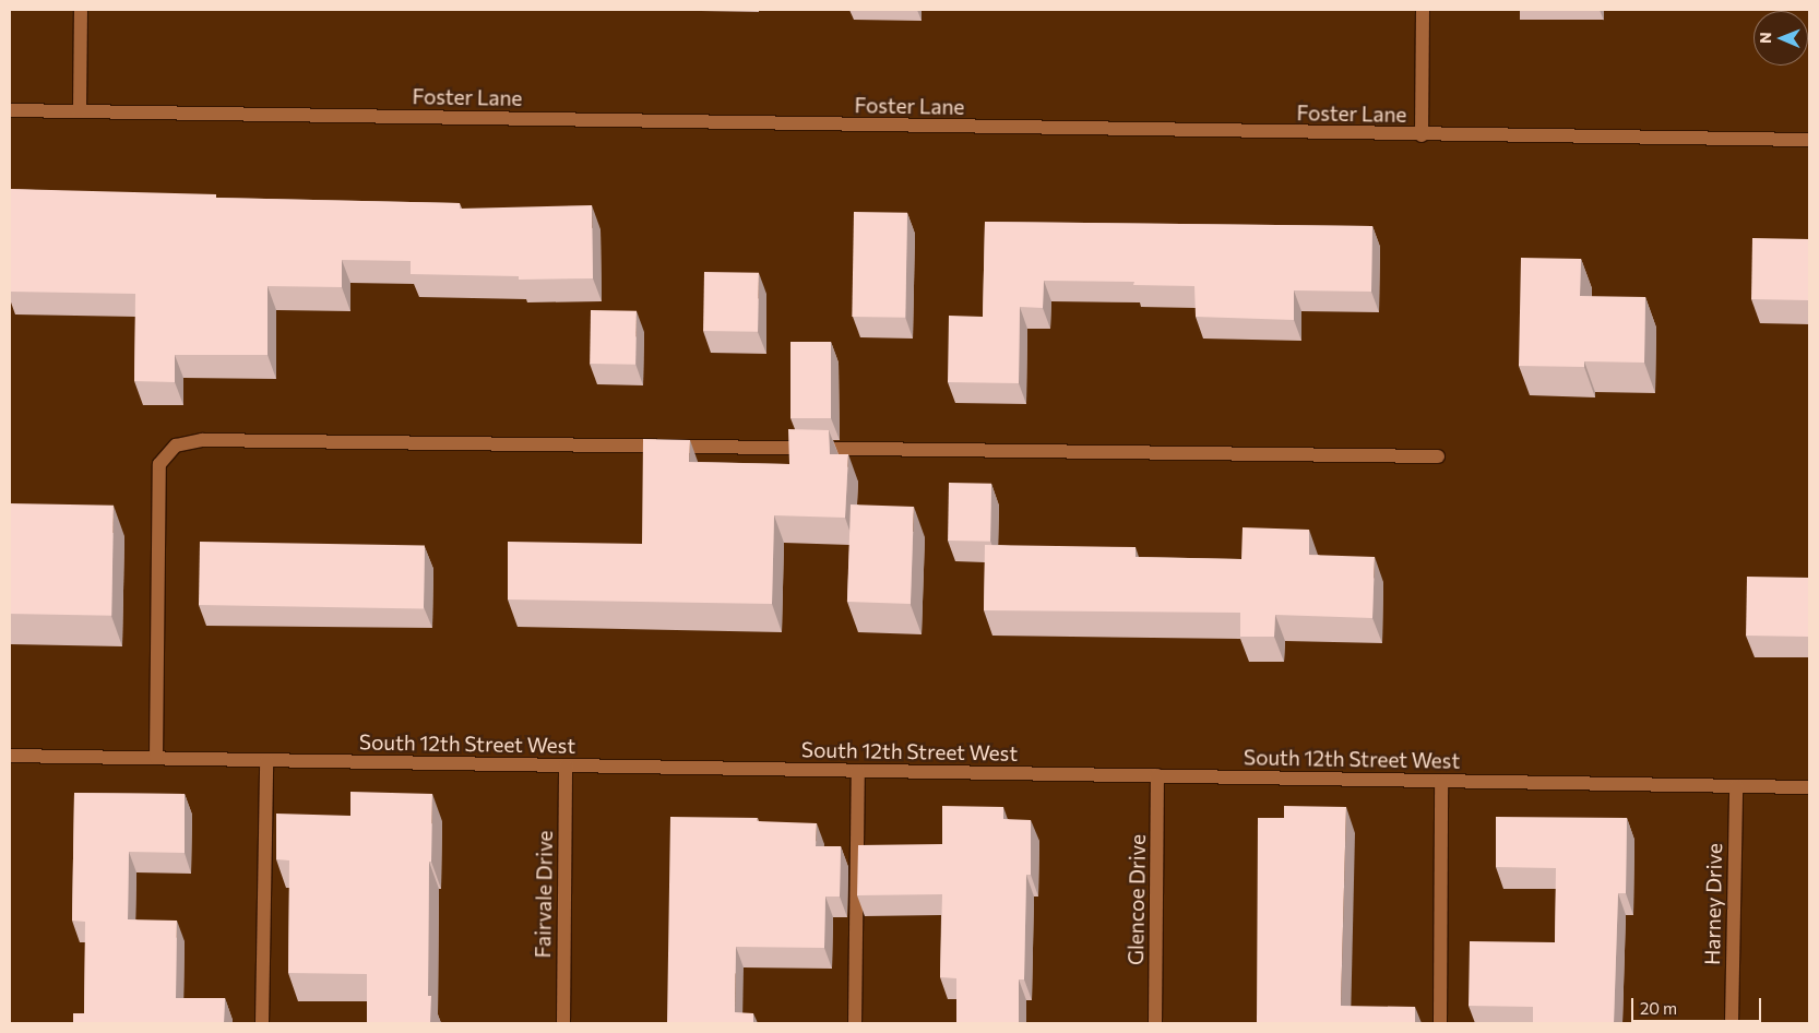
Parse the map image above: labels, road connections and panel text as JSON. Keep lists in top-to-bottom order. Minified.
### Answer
{"streets":{"street":["Foster Lane","South 12th Street West","Fairvale Drive","Glencoe Drive","Harney Drive"]},"crossings":[["South 12th Street West","Fairvale Drive"],["South 12th Street West","Glencoe Drive"],["South 12th Street West","Harney Drive"]],"scale_bar":"20 m","north":"left"}
